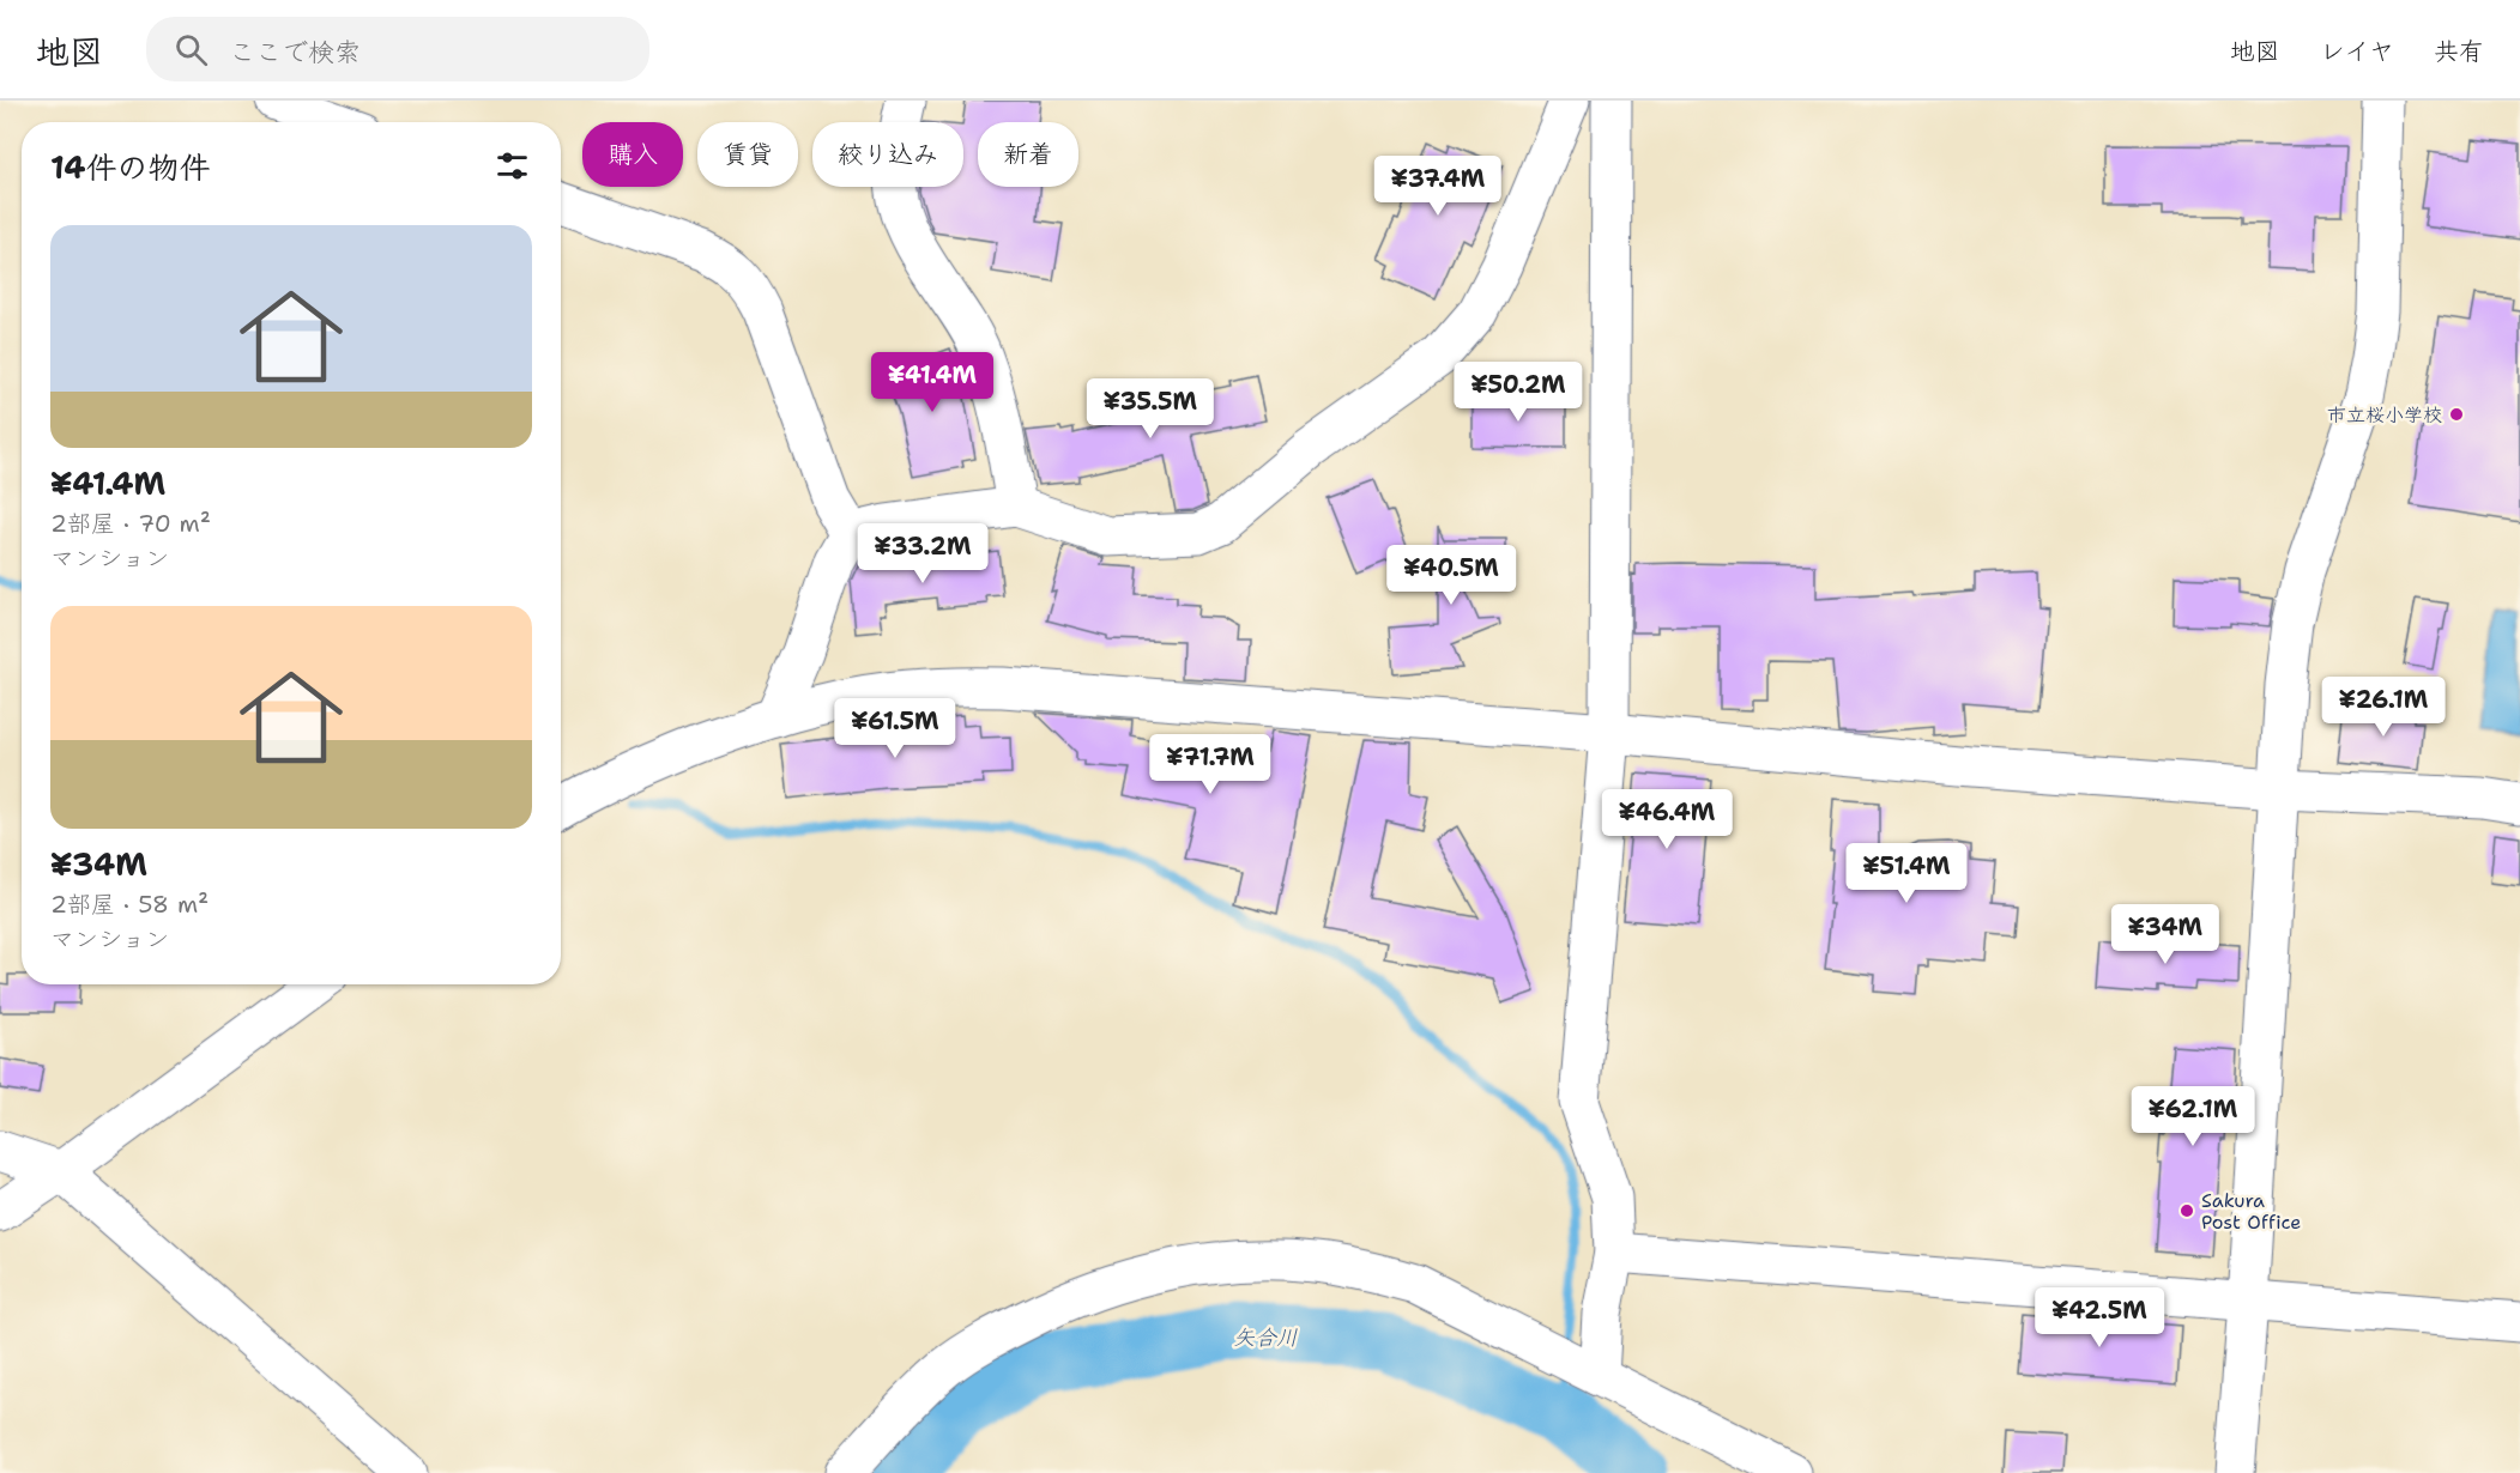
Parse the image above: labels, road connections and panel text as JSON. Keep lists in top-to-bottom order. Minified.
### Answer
{"water":["矢合川"],"places":["市立桜小学校","Sakura Post Office"],"page":{"header":"地図","search":"ここで検索","nav":["地図","レイヤ","共有"],"chip":["購入","賃貸","絞り込み","新着"],"heading":"14件の物件","price":["¥37.4M","¥41.4M","¥50.2M","¥35.5M","¥33.2M","¥40.5M","¥26.1M","¥61.5M","¥71.7M","¥46.4M","¥51.4M","¥34M","¥62.1M","¥42.5M"],"list":[{"name":"¥41.4M","note":"2部屋 · 70 m² · マンション"},{"name":"¥34M","note":"2部屋 · 58 m² · マンション"}]}}
